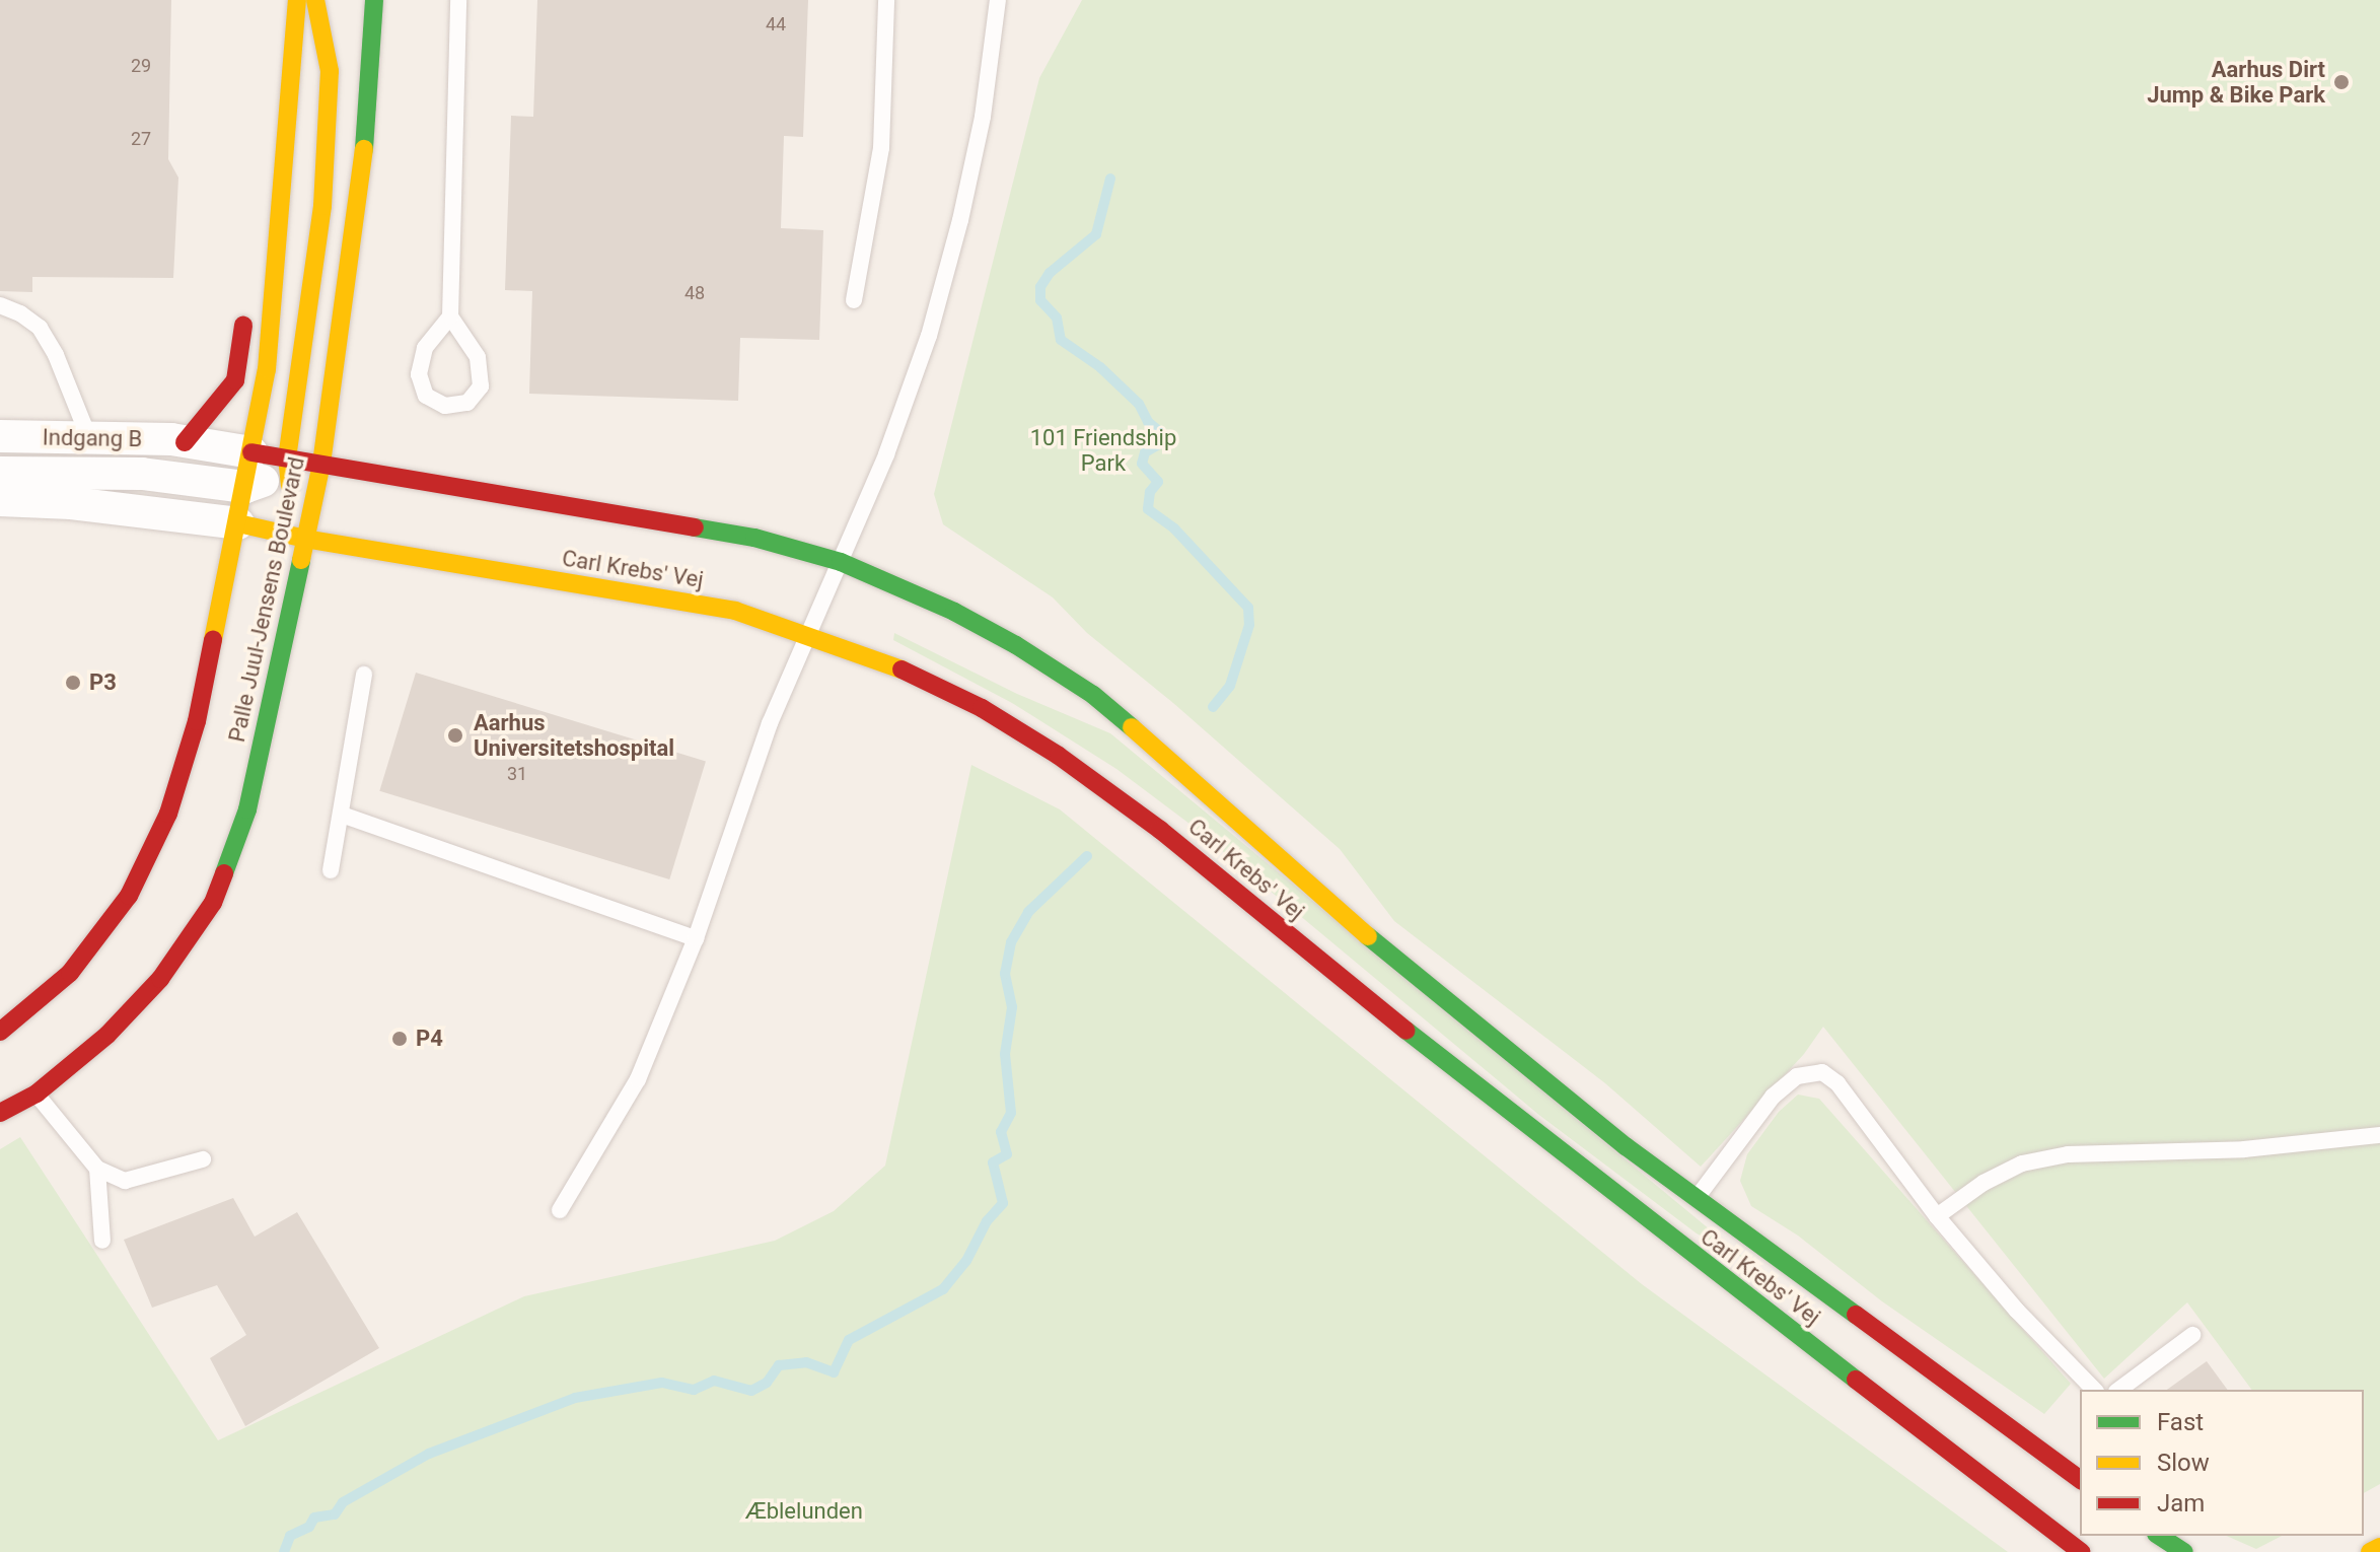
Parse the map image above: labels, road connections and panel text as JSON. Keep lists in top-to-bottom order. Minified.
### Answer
{"streets":{"street":["Indgang B","Carl Krebs' Vej","Palle Juul-Jensens Boulevard"]},"crossings":[["Indgang B","Palle Juul-Jensens Boulevard"],["Carl Krebs' Vej","Palle Juul-Jensens Boulevard"]],"parks":["101 Friendship Park","Æblelunden"],"places":["Aarhus Dirt Jump & Bike Park","P3","Aarhus Universitetshospital","P4"],"house_numbers":["44","29","27","48","31"],"legend":["Fast","Slow","Jam"]}
